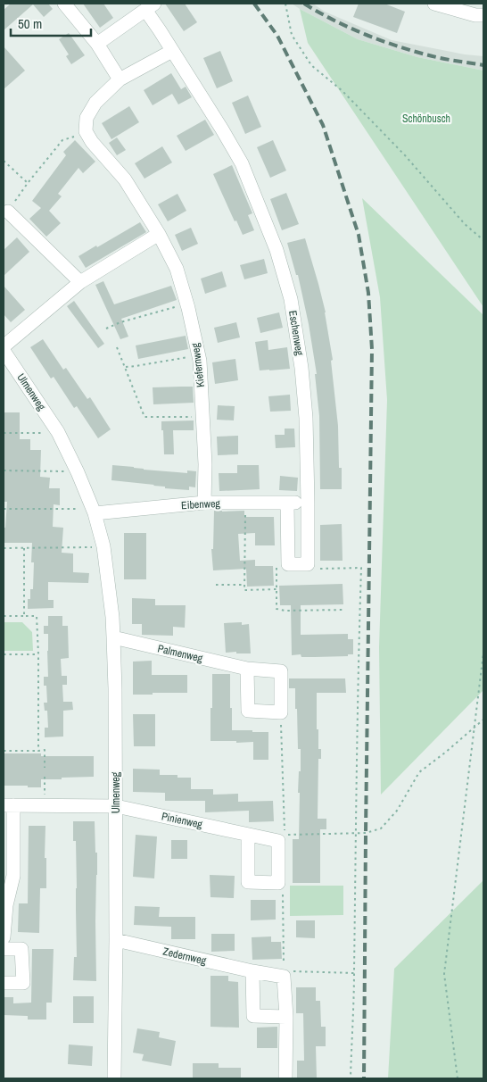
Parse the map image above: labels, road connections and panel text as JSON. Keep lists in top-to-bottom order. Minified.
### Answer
{"streets":{"street":["Eschenweg","Kiefernweg","Ulmenweg","Eibenweg","Palmenweg","Pinienweg","Zedernweg"]},"crossings":[["Eschenweg","Eibenweg"],["Kiefernweg","Eibenweg"],["Ulmenweg","Eibenweg"],["Ulmenweg","Palmenweg"],["Ulmenweg","Pinienweg"],["Ulmenweg","Zedernweg"]],"parks":["Schönbusch"],"scale_bar":"50 m"}
